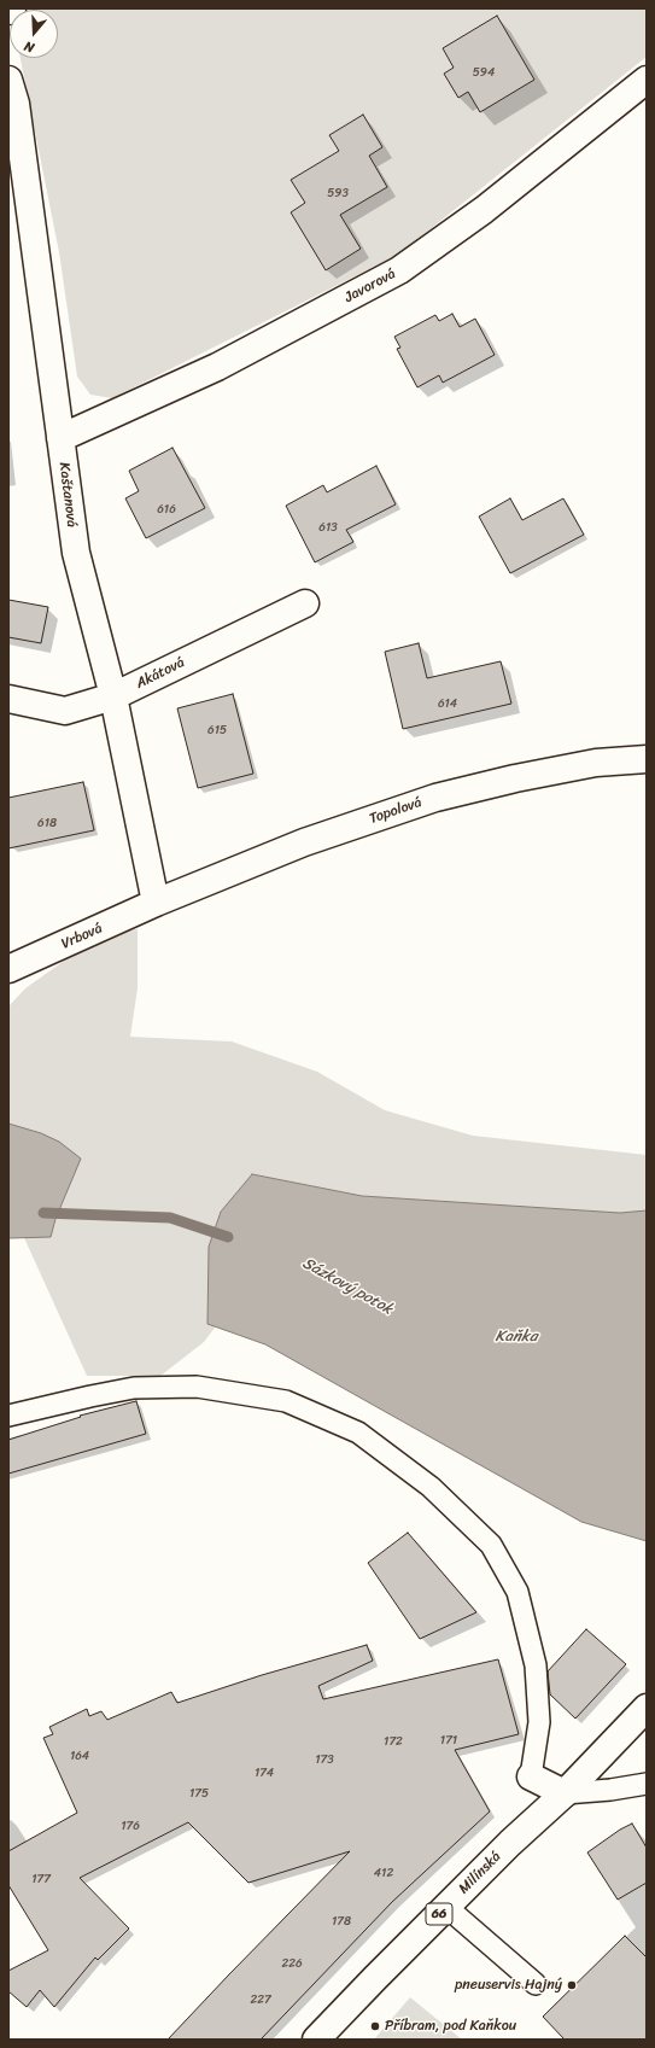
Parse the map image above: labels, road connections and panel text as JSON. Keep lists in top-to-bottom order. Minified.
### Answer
{"streets":{"street":["Javorová","Kaštanová","Akátová","Topolová","Vrbová","Milínská","66"]},"crossings":[["Javorová","Kaštanová"],["Kaštanová","Akátová"],["Kaštanová","Topolová"],["Kaštanová","Vrbová"],["Topolová","Vrbová"]],"water":["Sázkový potok","Kaňka"],"places":["pneuservis Hajný","Příbram, pod Kaňkou"],"house_numbers":["594","593","616","613","614","615","618","171","172","164","173","174","175","176","412","177","178","226","227"],"north":"bottom"}
